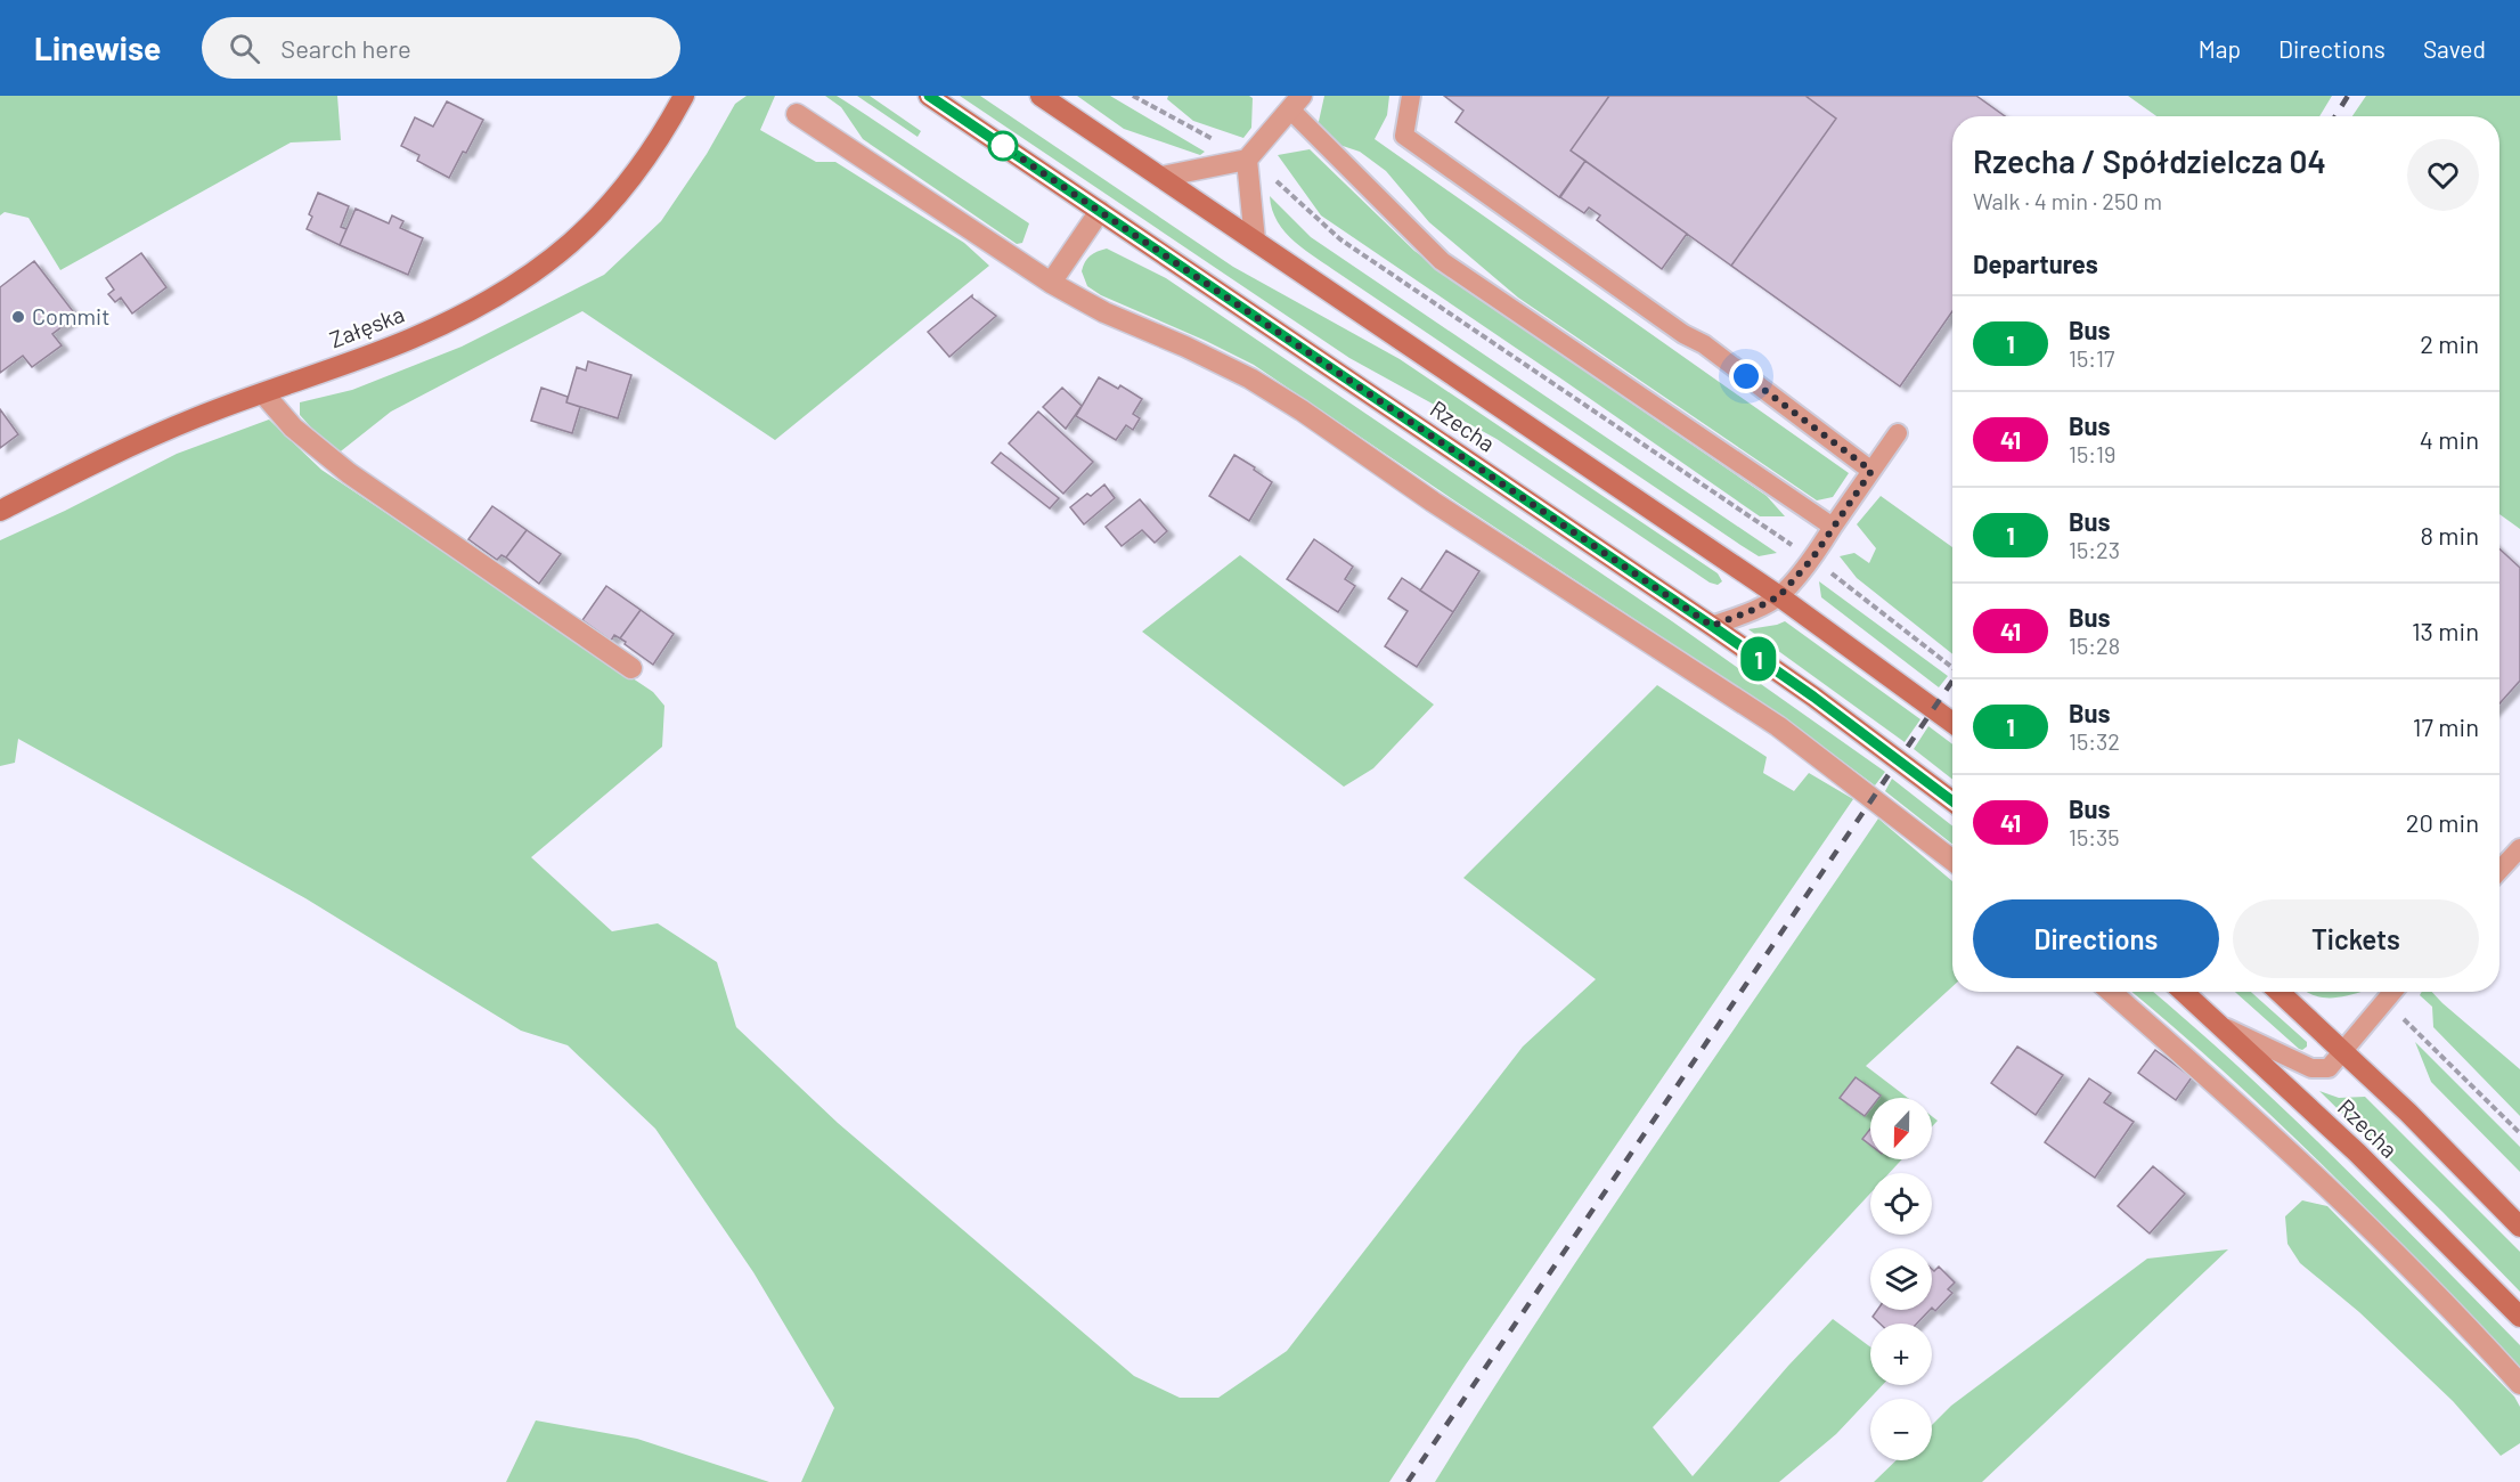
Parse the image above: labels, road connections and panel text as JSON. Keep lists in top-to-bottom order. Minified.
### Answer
{"streets":{"main road":["Załęska","Rzecha"]},"places":["Commit"],"lines":["bus line 1"],"north":"bottom","page":{"header":"Linewise","search":"Search here","nav":["Map","Directions","Saved"],"on_map":"1","heading":[["Rzecha / Spółdzielcza 04","Walk · 4 min · 250 m"],"Departures"],"list":[{"mark":"1","name":"Bus","note":"15:17","value":"2 min"},{"mark":"41","name":"Bus","note":"15:19","value":"4 min"},{"mark":"1","name":"Bus","note":"15:23","value":"8 min"},{"mark":"41","name":"Bus","note":"15:28","value":"13 min"},{"mark":"1","name":"Bus","note":"15:32","value":"17 min"},{"mark":"41","name":"Bus","note":"15:35","value":"20 min"}],"buttons":["Directions","Tickets"],"map_buttons":["+","−"]}}
